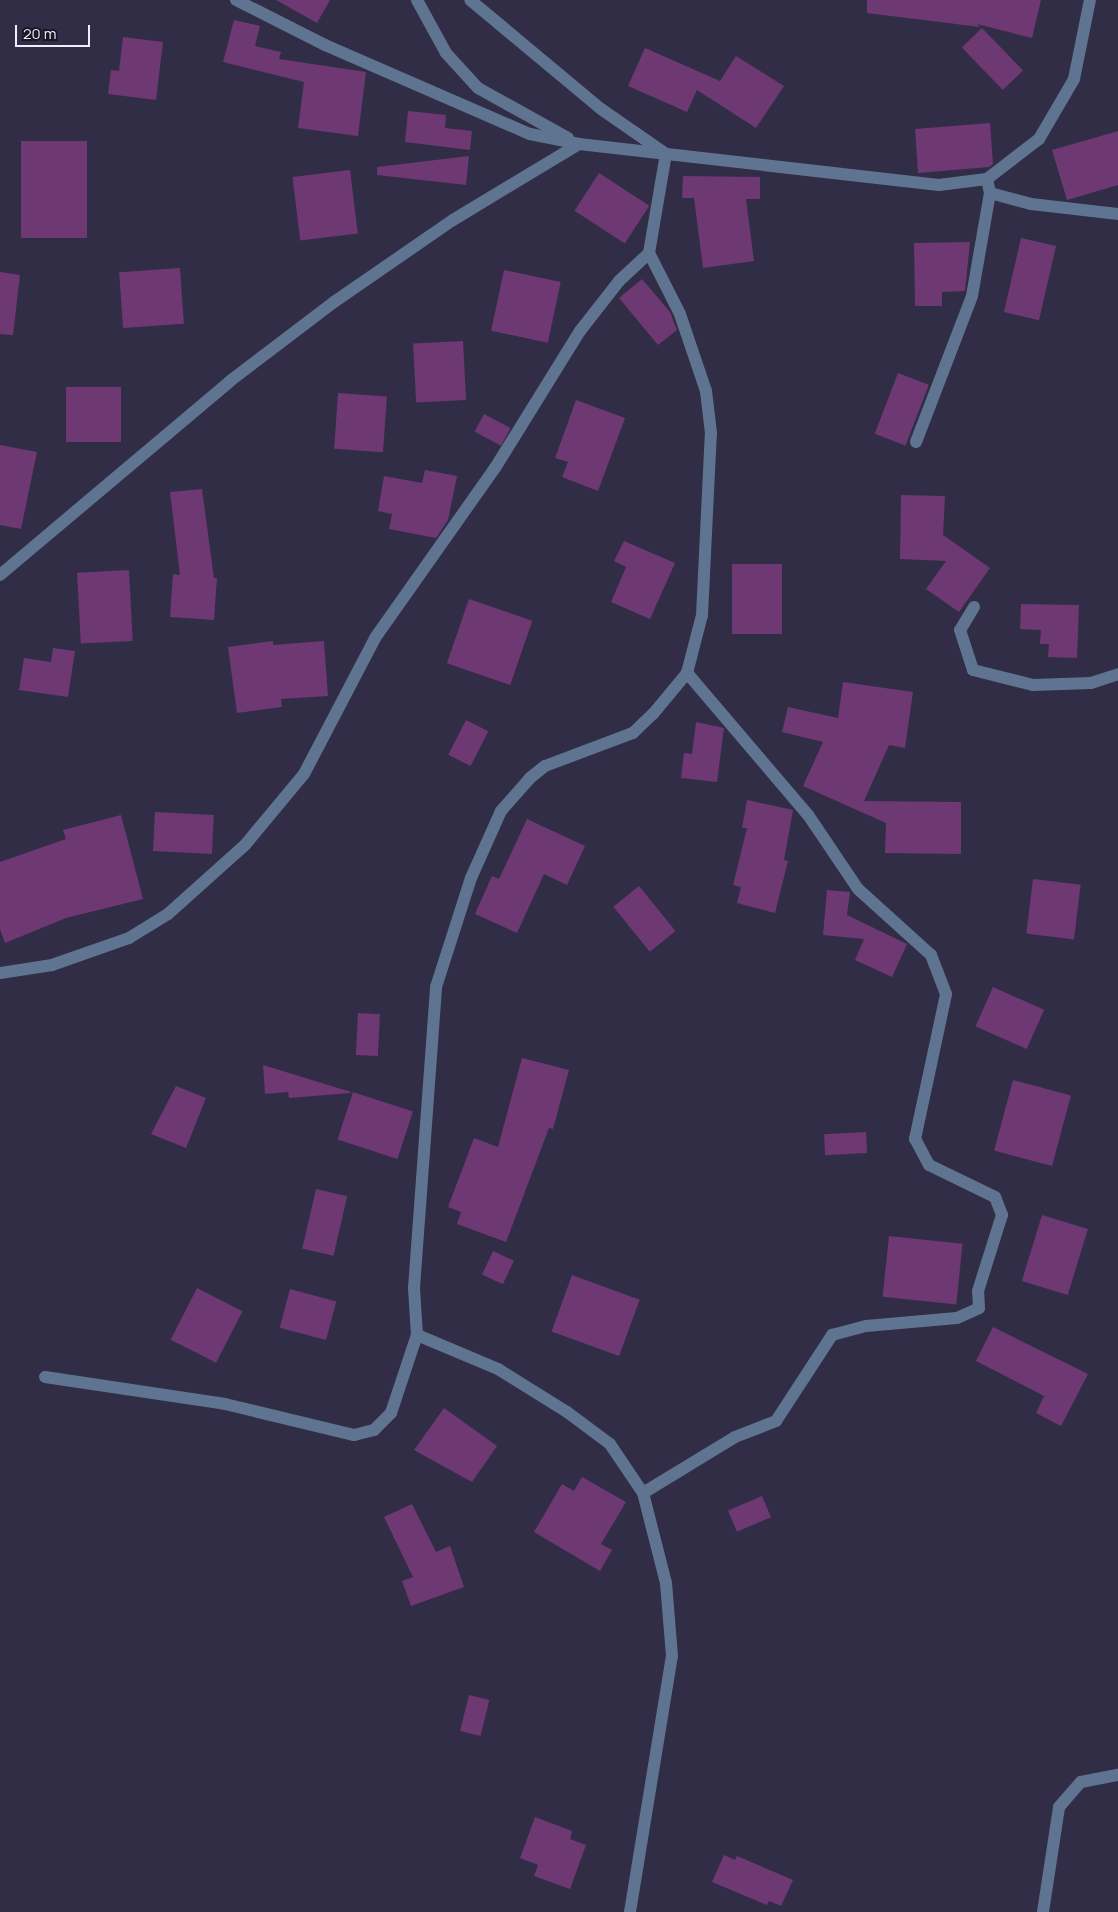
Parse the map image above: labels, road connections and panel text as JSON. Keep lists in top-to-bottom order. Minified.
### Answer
{"scale_bar":"20 m"}
